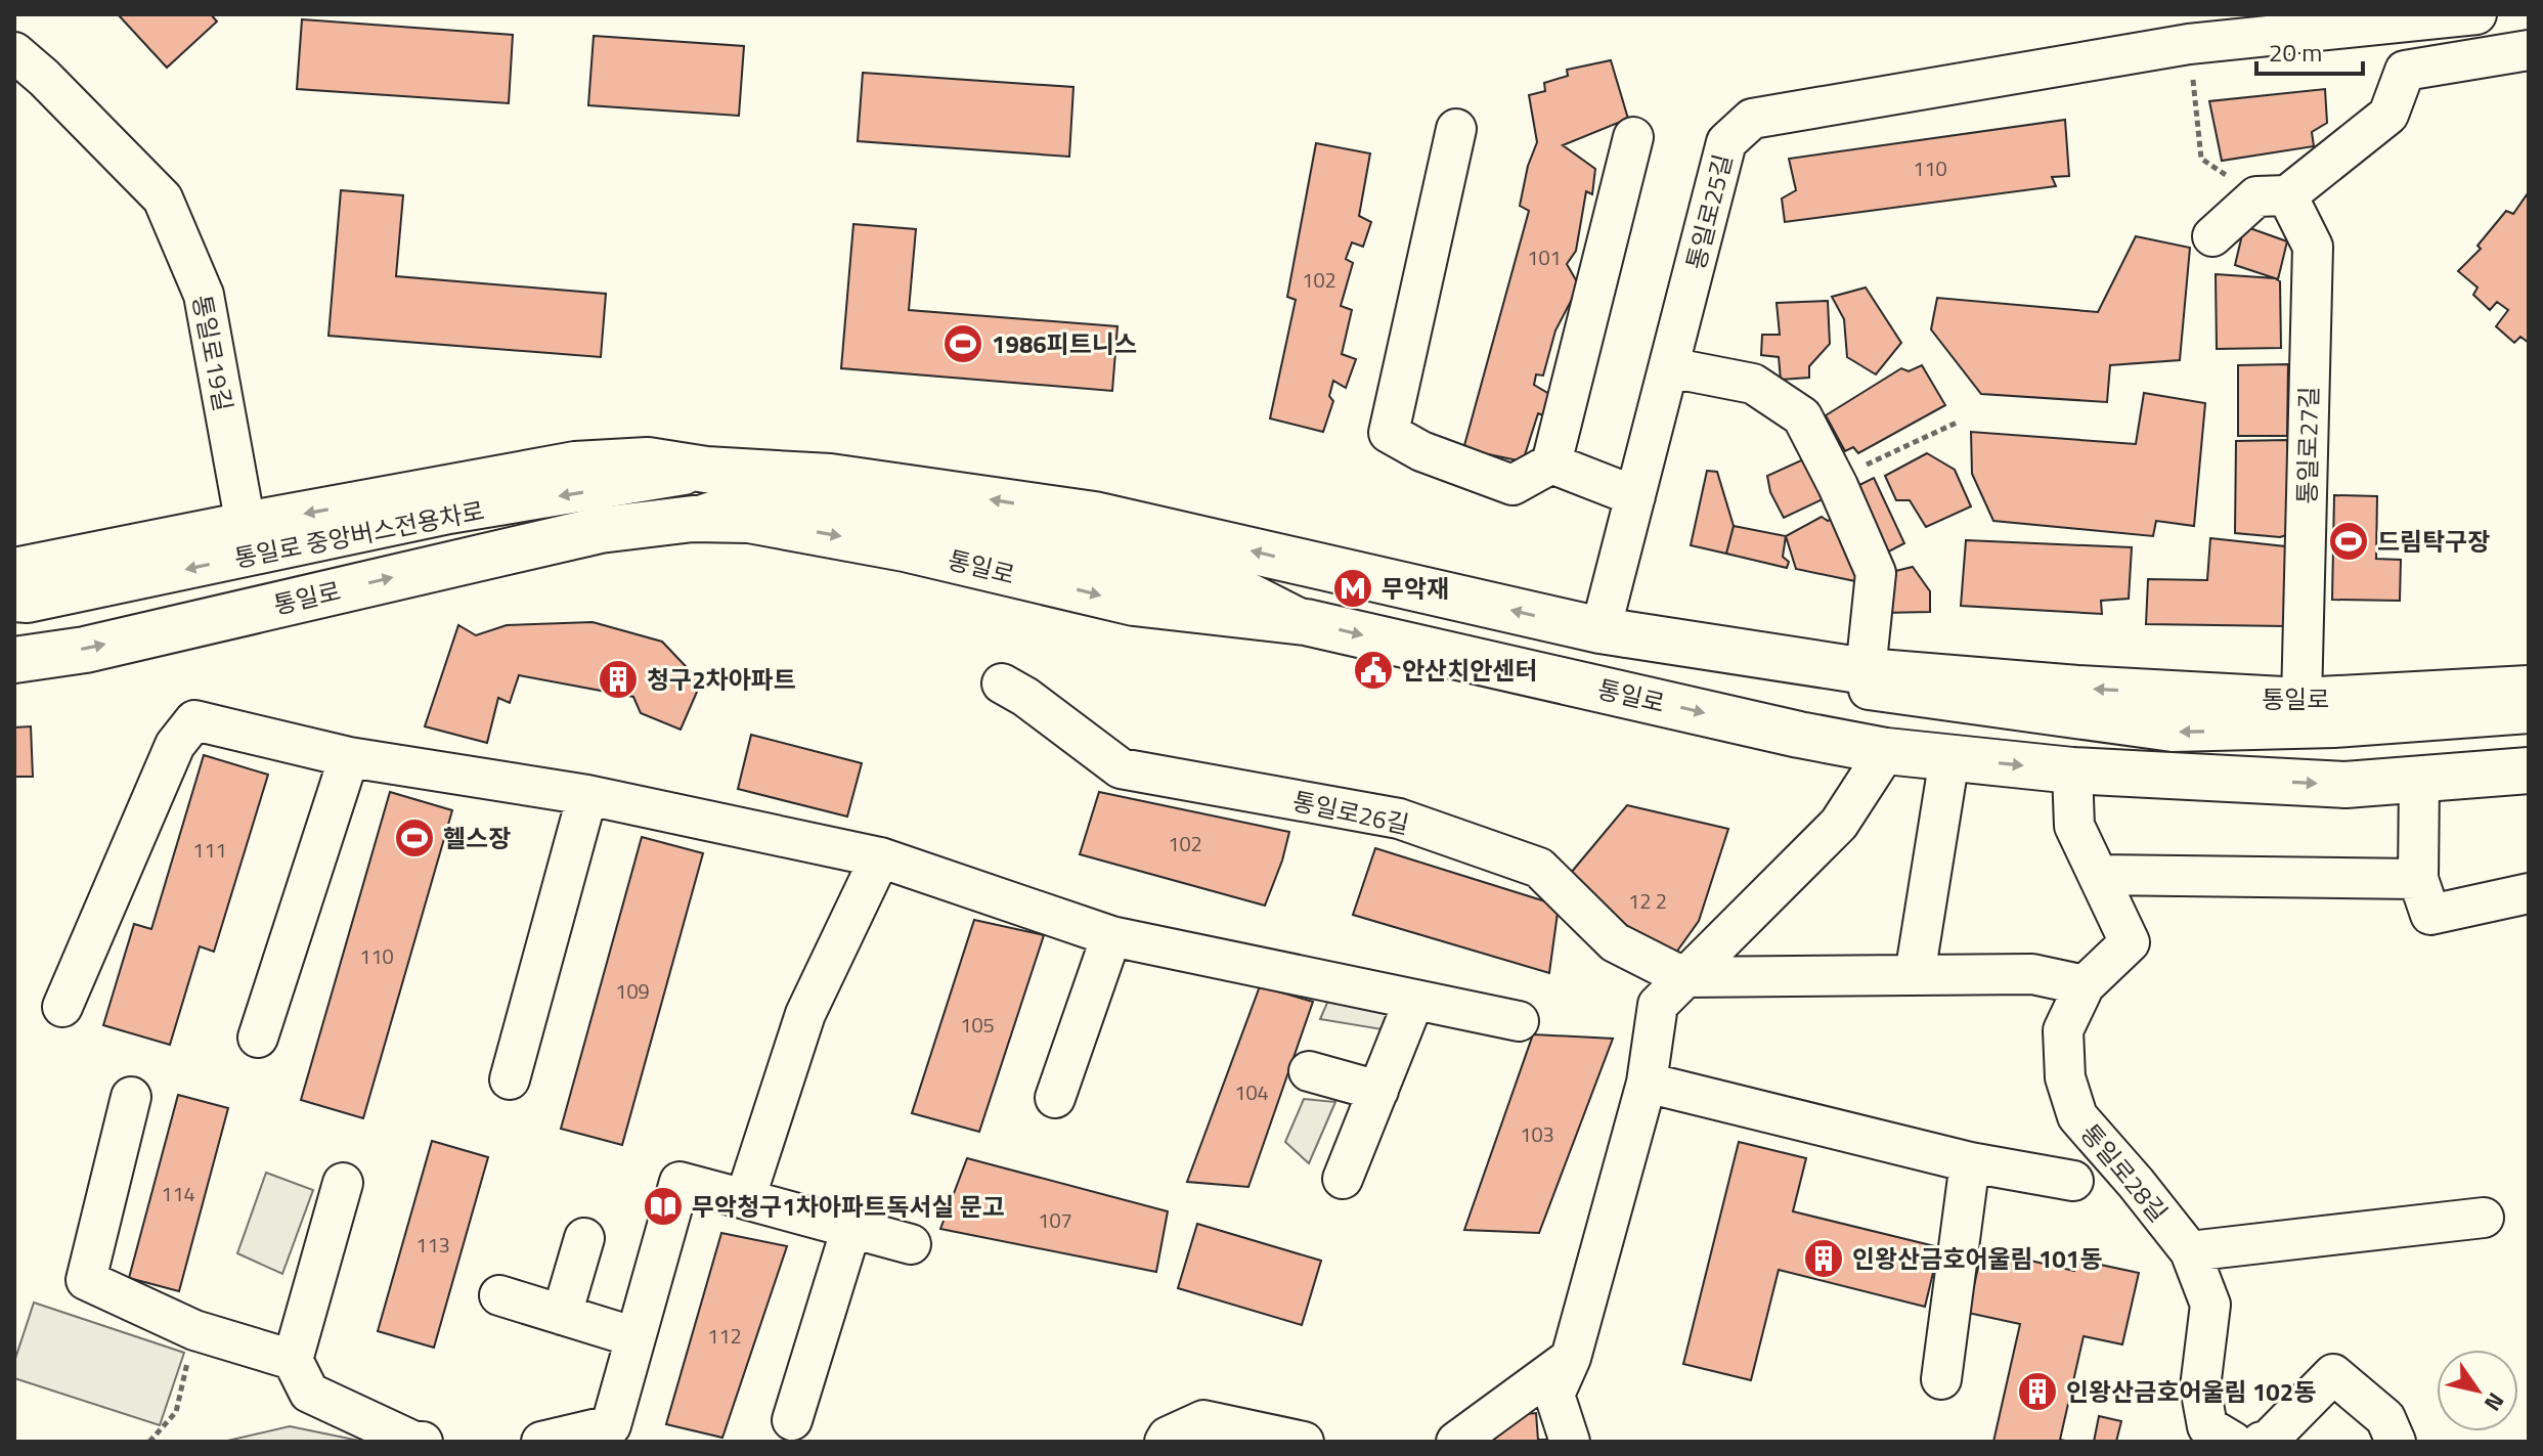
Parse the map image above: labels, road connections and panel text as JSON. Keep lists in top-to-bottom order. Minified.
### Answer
{"streets":{"main road":["통일로"],"street":["통일로25길","통일로19길","통일로27길","통일로 중앙버스전용차로","통일로26길","통일로28길"]},"crossings":[["통일로25길","통일로"],["통일로19길","통일로"],["통일로27길","통일로"],["통일로 중앙버스전용차로","통일로"],["통일로","통일로28길"]],"places":{"sports":["1986피트니스","드림탁구장","헬스장"],"metro station":["무악재"],"public building":["안산치안센터"],"building":["청구2차아파트","인왕산금호어울림 101동","인왕산금호어울림 102동"],"library":["무악청구1차아파트독서실 문고"]},"house_numbers":["110","101","102","102","111","12 2","110","109","105","104","103","114","107","113","112"],"scale_bar":"20 m","north":"bottom right"}
